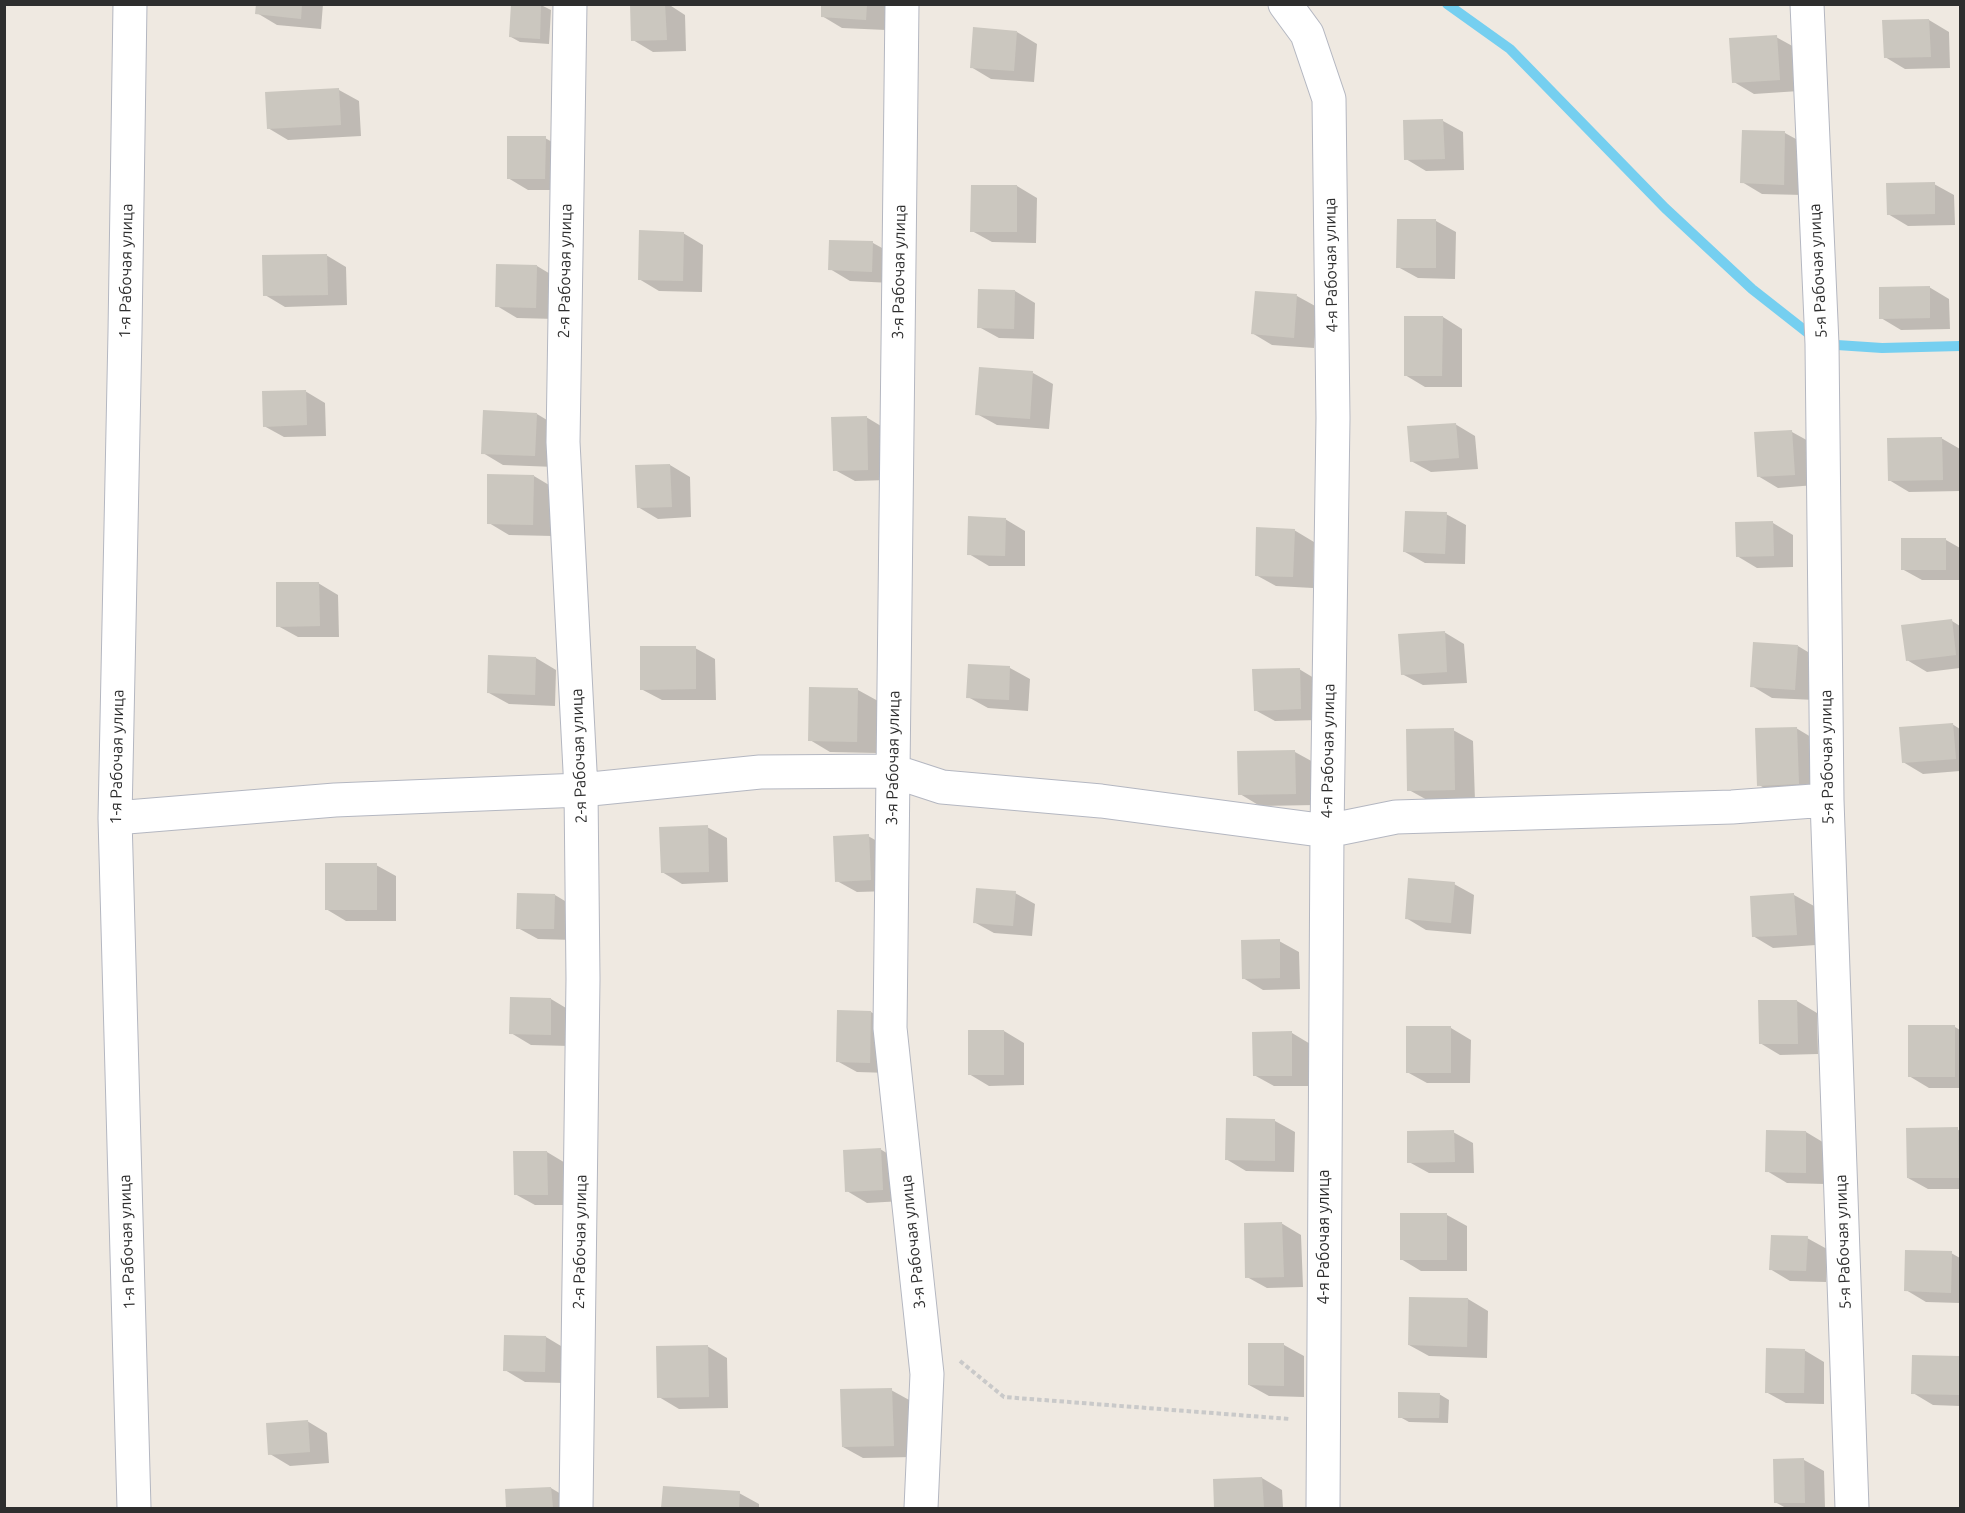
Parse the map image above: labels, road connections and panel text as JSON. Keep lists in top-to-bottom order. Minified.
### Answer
{"streets":{"street":["4-я Рабочая улица","1-я Рабочая улица","2-я Рабочая улица","5-я Рабочая улица","3-я Рабочая улица"]}}
